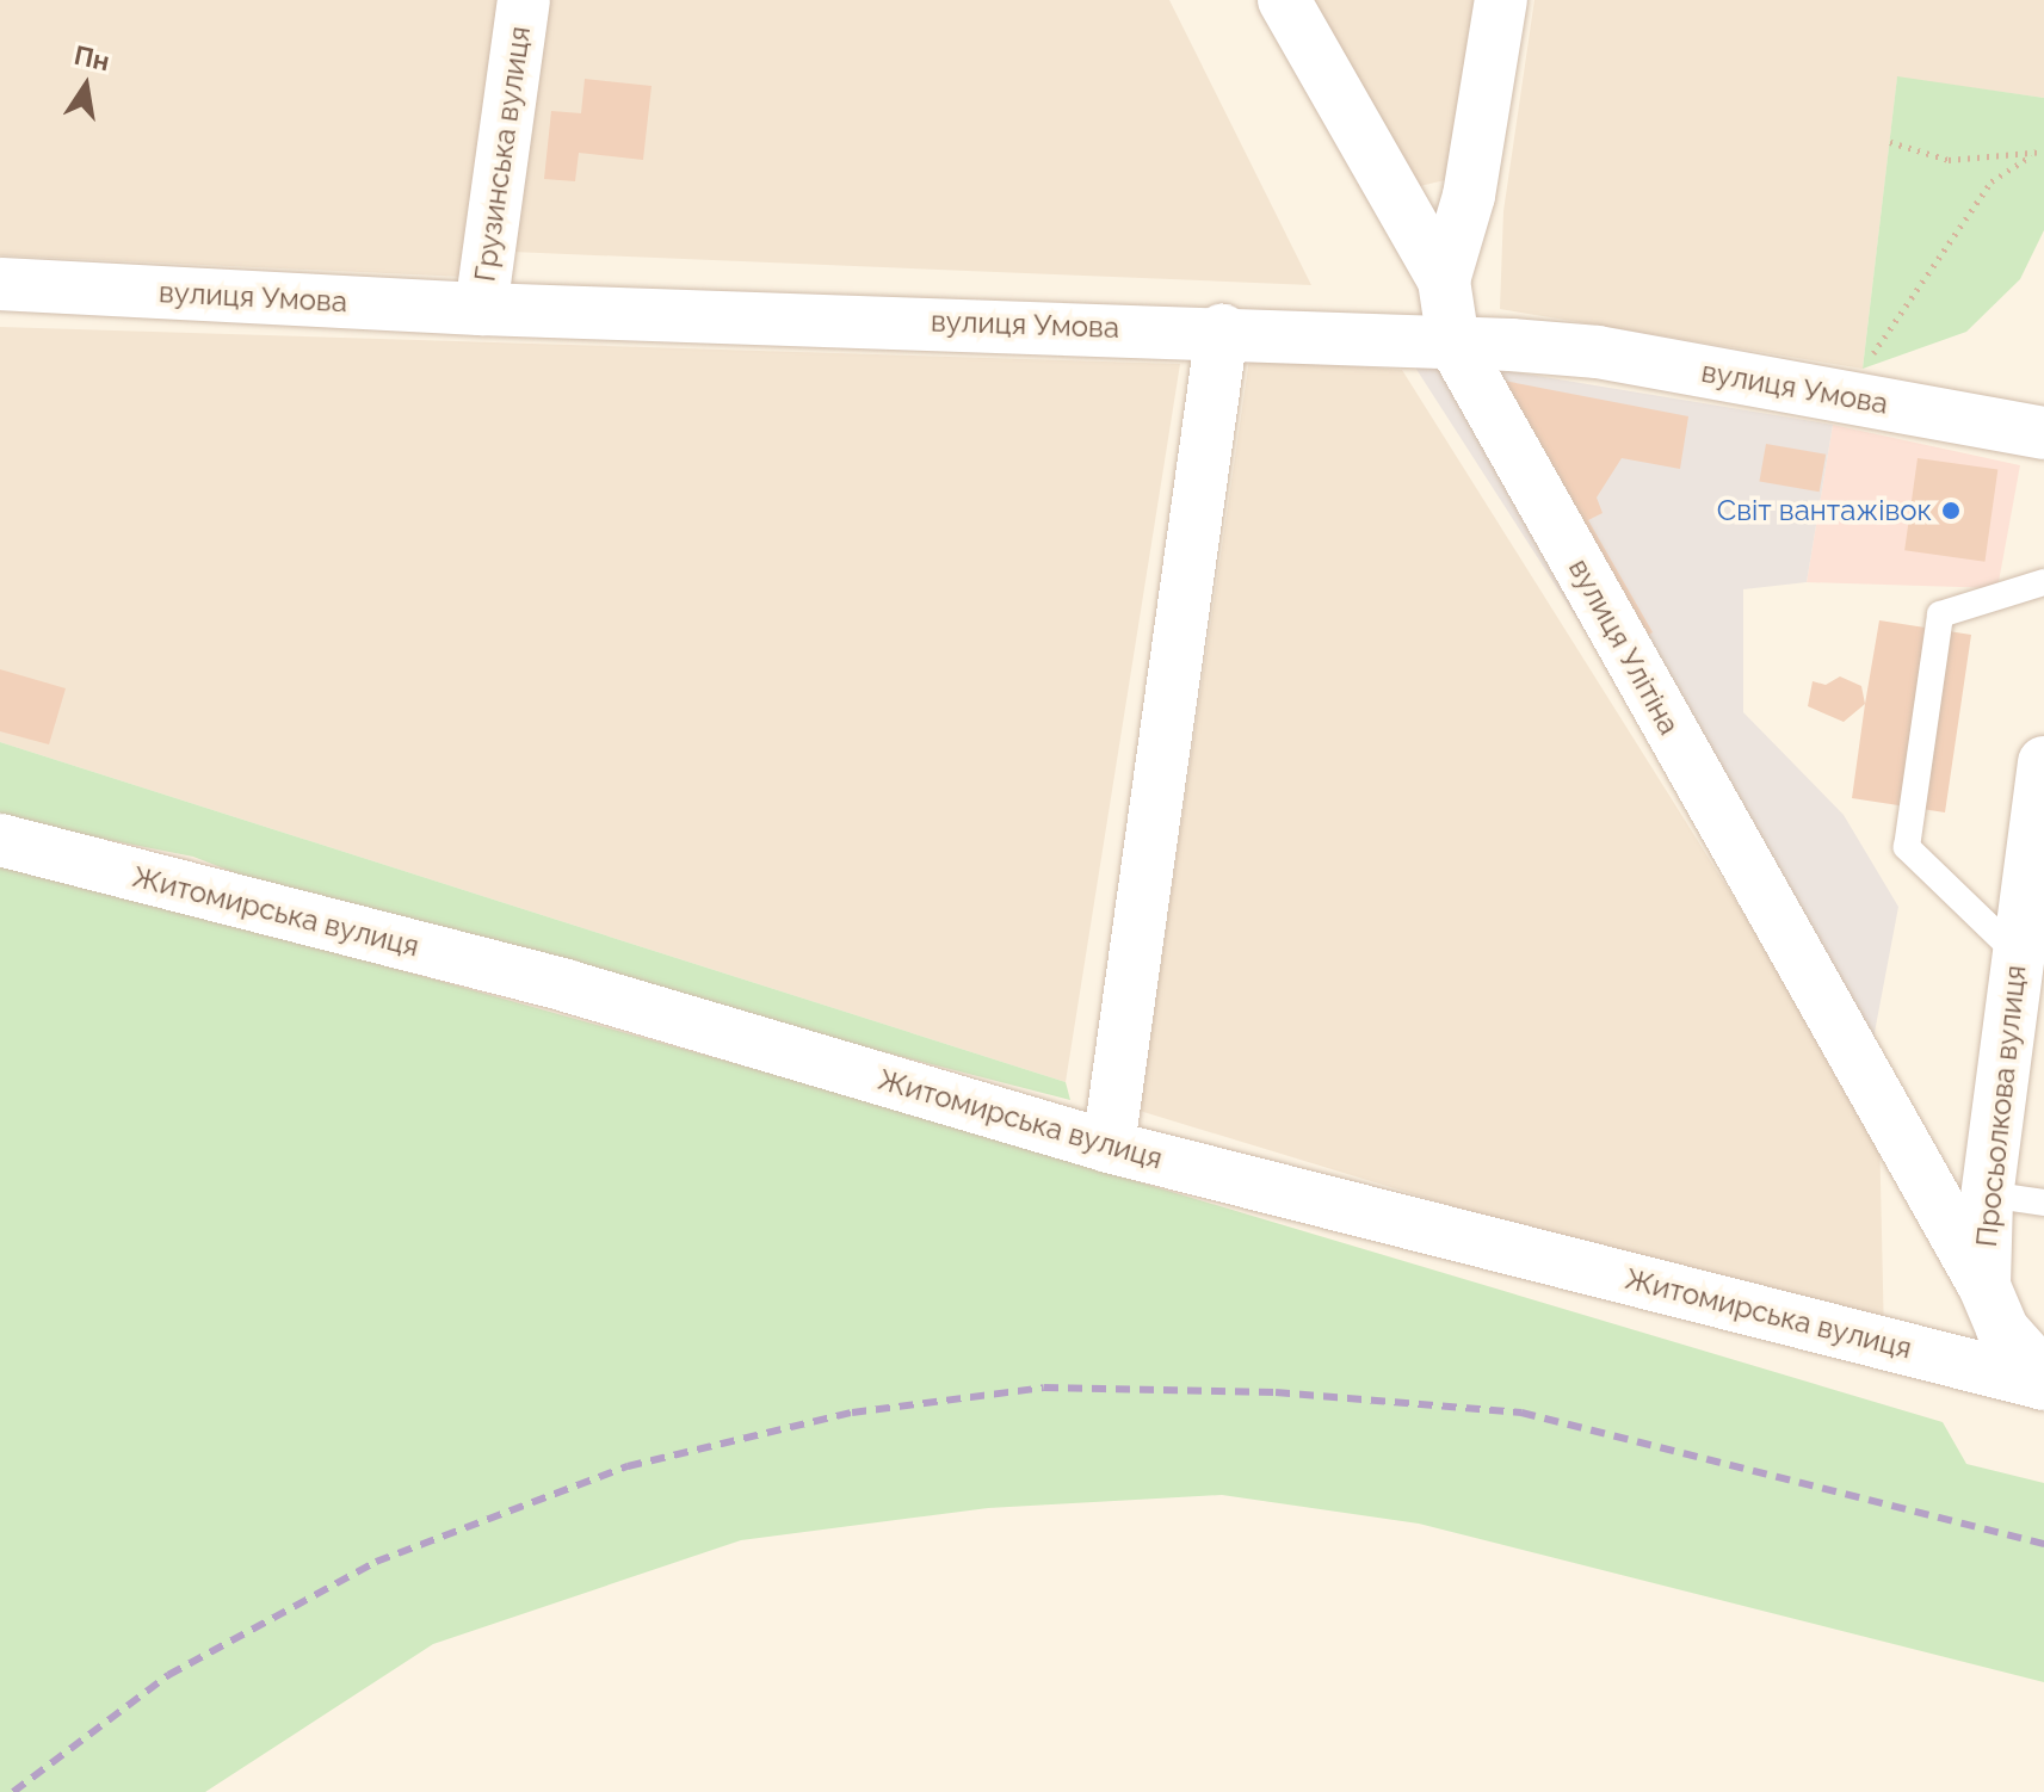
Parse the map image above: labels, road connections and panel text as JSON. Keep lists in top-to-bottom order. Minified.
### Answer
{"streets":{"street":["Грузинська вулиця","вулиця Умова","вулиця Улітіна","Житомирська вулиця","Просьолкова вулиця"]},"crossings":[["Грузинська вулиця","вулиця Умова"],["вулиця Умова","вулиця Улітіна"],["вулиця Улітіна","Просьолкова вулиця"]],"places":["Світ вантажівок"],"north":"top"}
